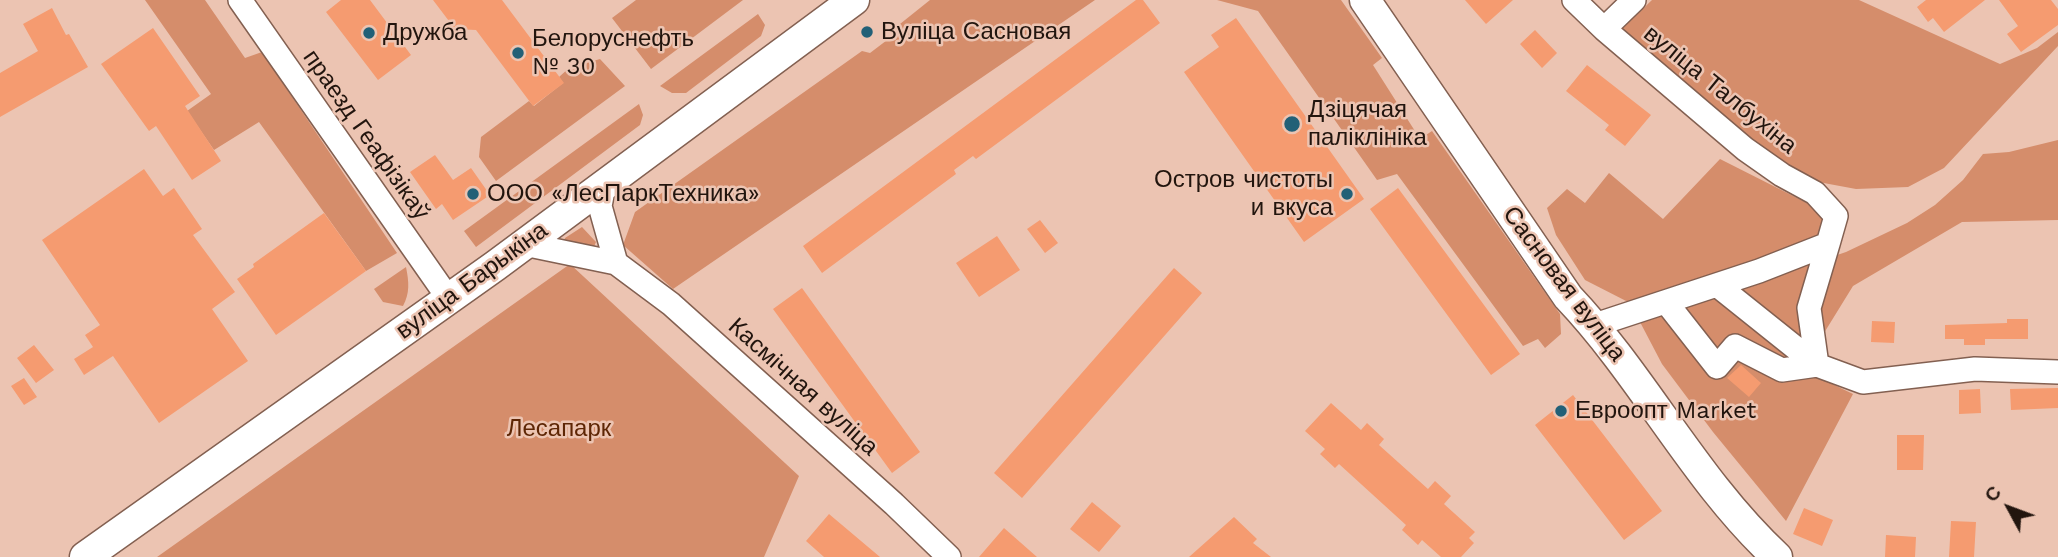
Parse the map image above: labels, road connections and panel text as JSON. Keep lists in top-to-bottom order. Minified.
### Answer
{"streets":{"main road":["вуліца Барыкіна","Сасновая вуліца"],"street":["вуліца Талбухіна","праезд Геафізікаў","Касмічная вуліца"]},"crossings":[["праезд Геафізікаў","вуліца Барыкіна"],["вуліца Барыкіна","Касмічная вуліца"]],"parks":["Лесапарк"],"places":["Вуліца Сасновая","Дружба","Белоруснефть № 30","Дзіцячая паліклініка","ООО «ЛесПаркТехника»","Остров чистоты и вкуса","Евроопт Market"],"north":"top left"}
